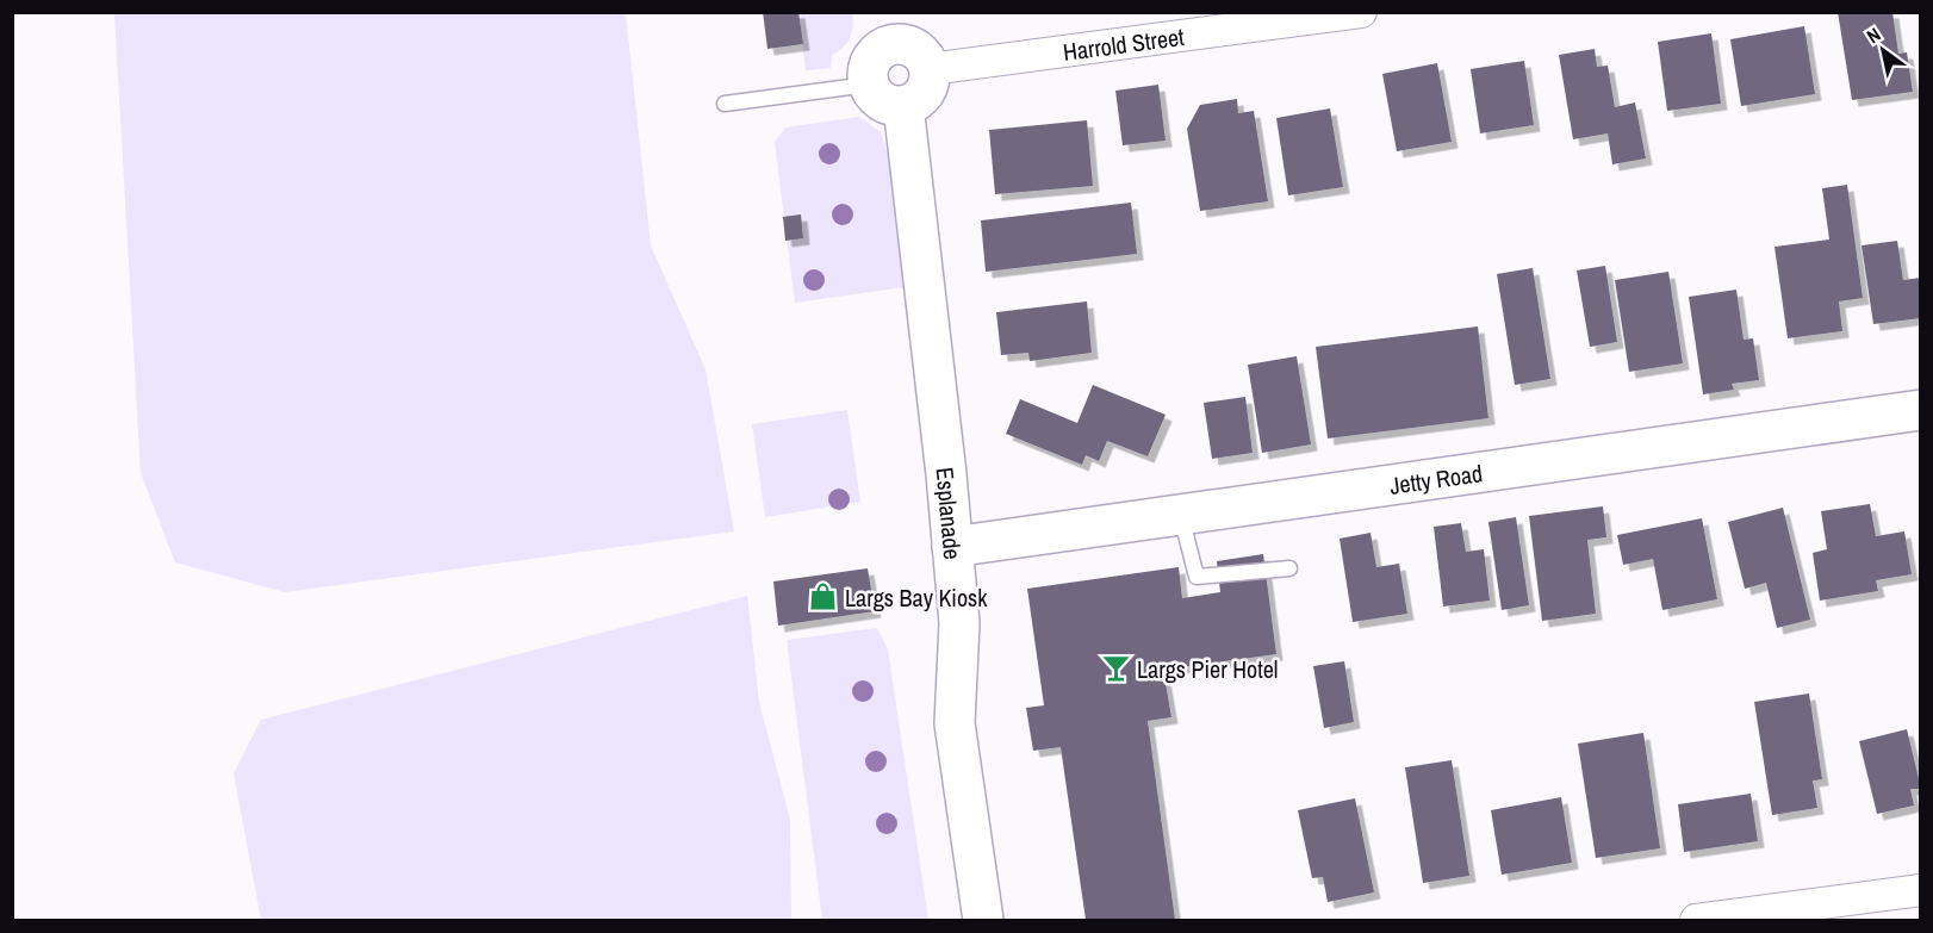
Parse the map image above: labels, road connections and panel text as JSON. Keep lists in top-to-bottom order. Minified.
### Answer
{"streets":{"street":["Harrold Street","Jetty Road","Esplanade"]},"crossings":[["Harrold Street","Esplanade"],["Jetty Road","Esplanade"]],"places":{"shop":["Largs Bay Kiosk"],"bar":["Largs Pier Hotel"]},"north":"top left"}
